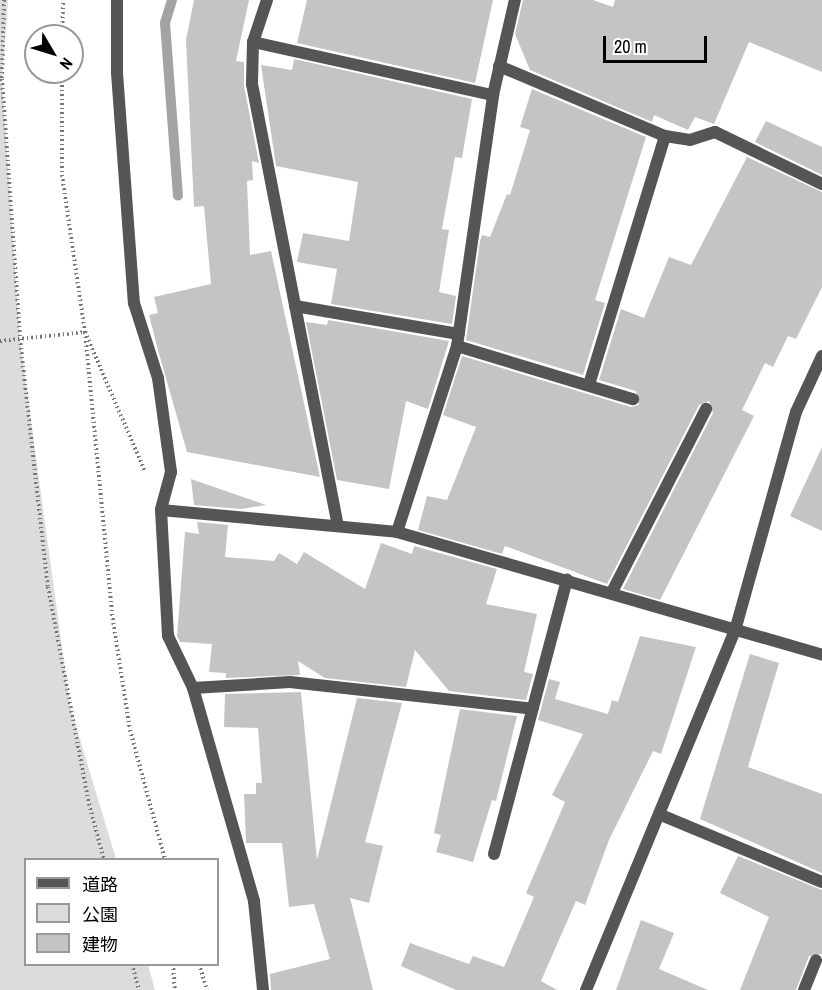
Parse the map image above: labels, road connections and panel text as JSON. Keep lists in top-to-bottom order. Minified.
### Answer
{"legend":["道路","公園","建物"],"scale_bar":"20 m","north":"bottom right"}
